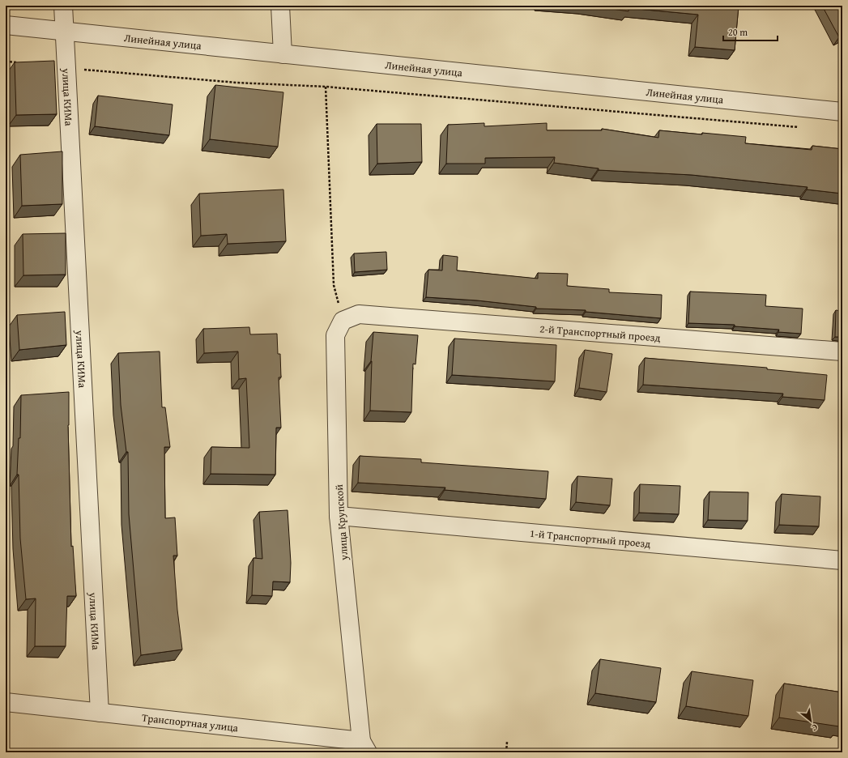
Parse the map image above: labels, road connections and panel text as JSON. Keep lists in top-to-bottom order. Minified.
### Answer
{"streets":{"street":["Линейная улица","улица КИМа","2-й Транспортный проезд","улица Крупской","1-й Транспортный проезд","Транспортная улица"]},"crossings":[["Линейная улица","улица КИМа"],["улица КИМа","Транспортная улица"],["2-й Транспортный проезд","улица Крупской"],["улица Крупской","1-й Транспортный проезд"],["улица Крупской","Транспортная улица"]],"scale_bar":"20 m","north":"bottom right"}
